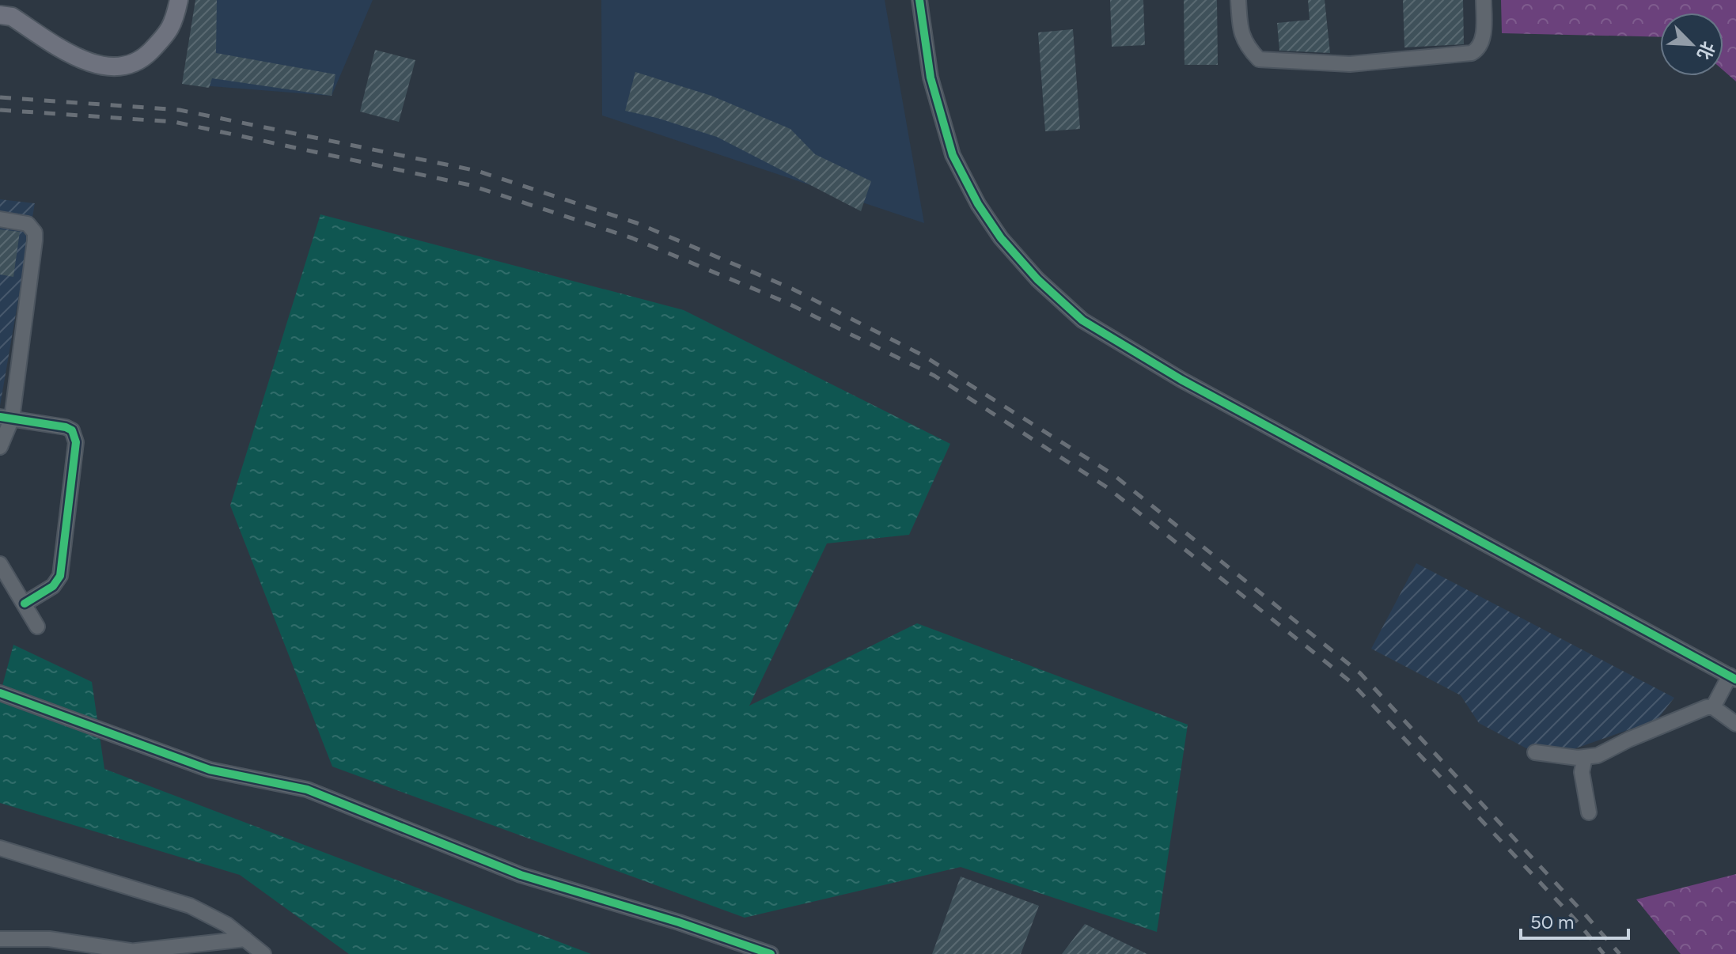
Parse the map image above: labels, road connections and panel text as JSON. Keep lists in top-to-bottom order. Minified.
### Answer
{"scale_bar":"50 m","north":"bottom right"}
